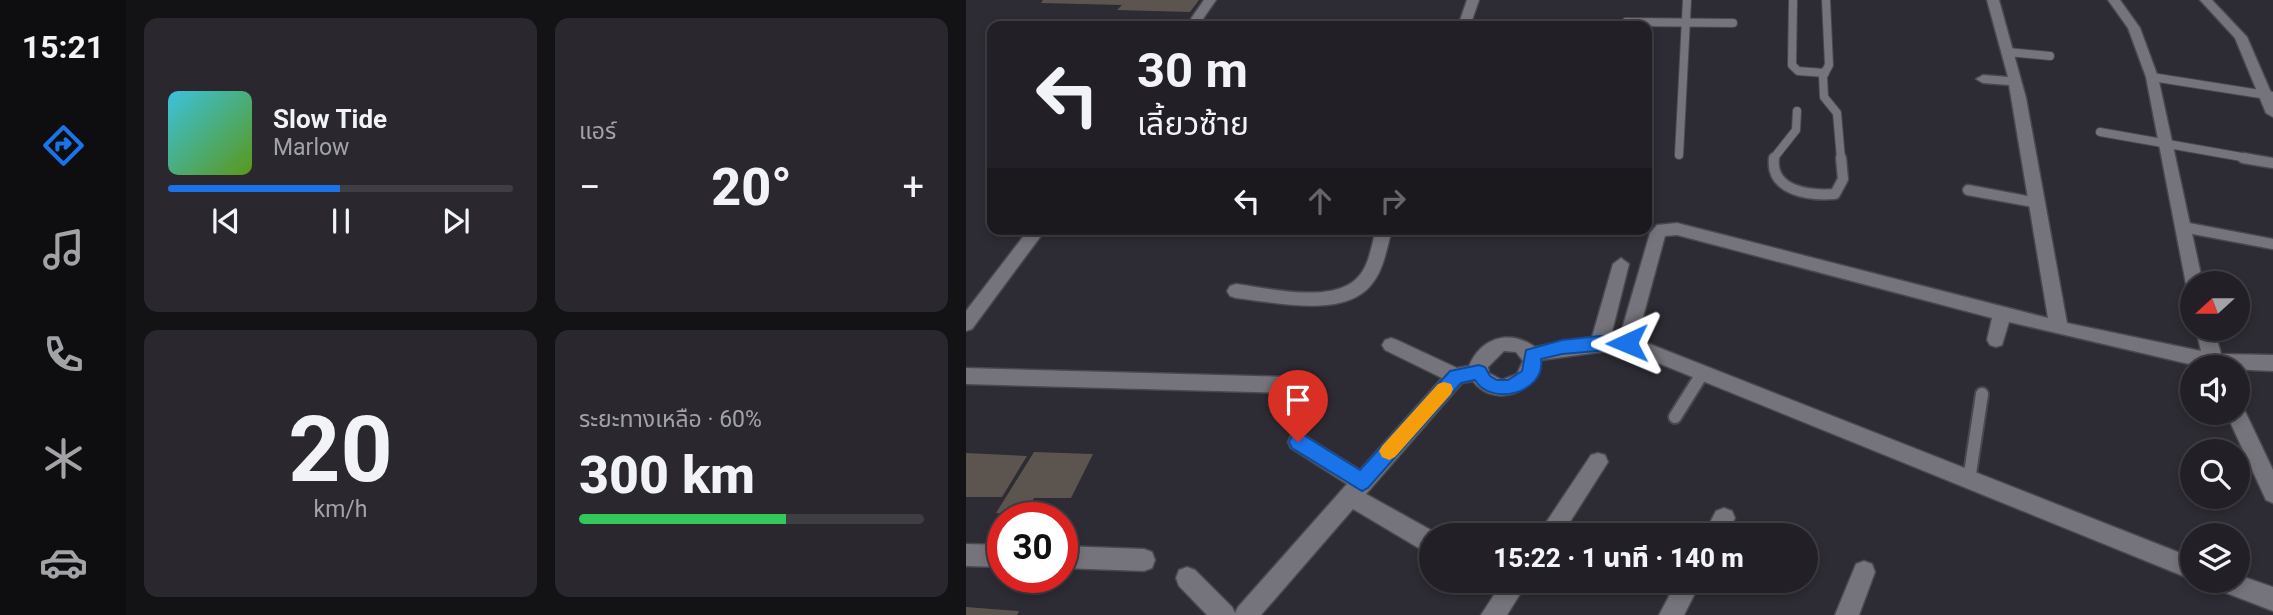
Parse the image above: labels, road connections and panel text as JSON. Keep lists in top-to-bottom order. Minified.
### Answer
{"north":"left","page":{"tabs":"15:21","tile":["แอร์",["20","km/h"],["ระยะทางเหลือ · 60%","300 km"]],"turn":["30 m","เลี้ยวซ้าย"],"song":["Slow Tide","Marlow"],"heat":["−","20°","+"],"limit":"30","trip":"15:22 · 1 นาที · 140 m"}}
